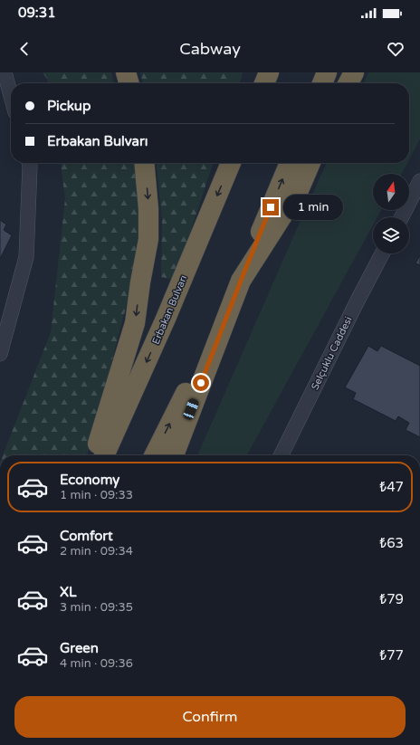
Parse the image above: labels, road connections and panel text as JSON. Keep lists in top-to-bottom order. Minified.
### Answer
{"streets":{"highway":["Erbakan Bulvarı"],"street":["Selçuklu Caddesi"]},"north":"top","page":{"status":"09:31","header":"Cabway","banner":["Pickup","Erbakan Bulvarı"],"bubble":"1 min","list":[{"name":"Economy","note":"1 min · 09:33","value":"₺47"},{"name":"Comfort","note":"2 min · 09:34","value":"₺63"},{"name":"XL","note":"3 min · 09:35","value":"₺79"},{"name":"Green","note":"4 min · 09:36","value":"₺77"}],"buttons":"Confirm"}}
